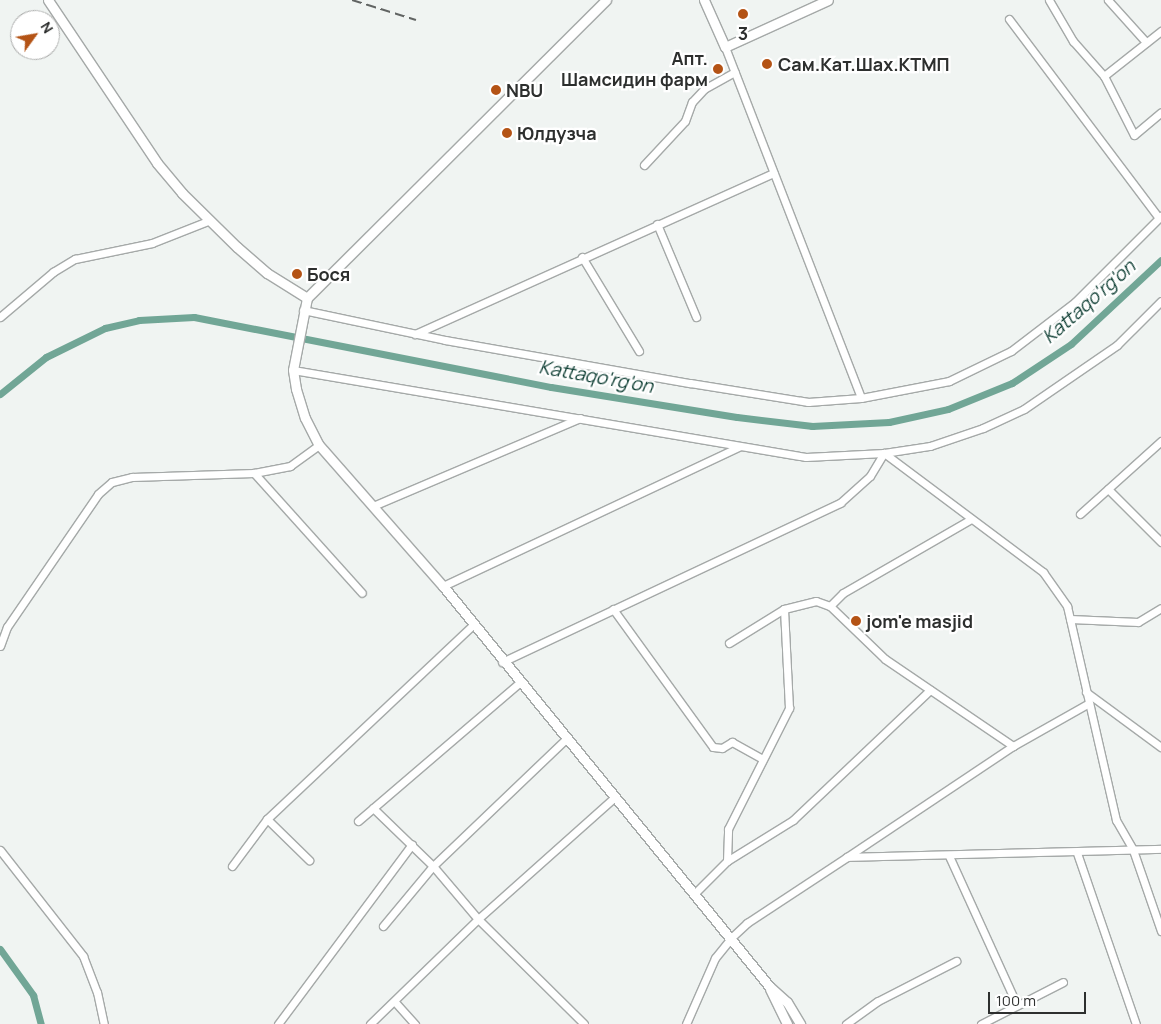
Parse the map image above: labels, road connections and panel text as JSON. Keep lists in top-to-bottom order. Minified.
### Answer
{"water":["Kattaqo'rg'on"],"places":["3","Сам.Кат.Шах.КТМП","Апт. Шамсидин фарм","NBU","Юлдузча","Бося","jom'e masjid"],"scale_bar":"100 m","north":"top right"}
